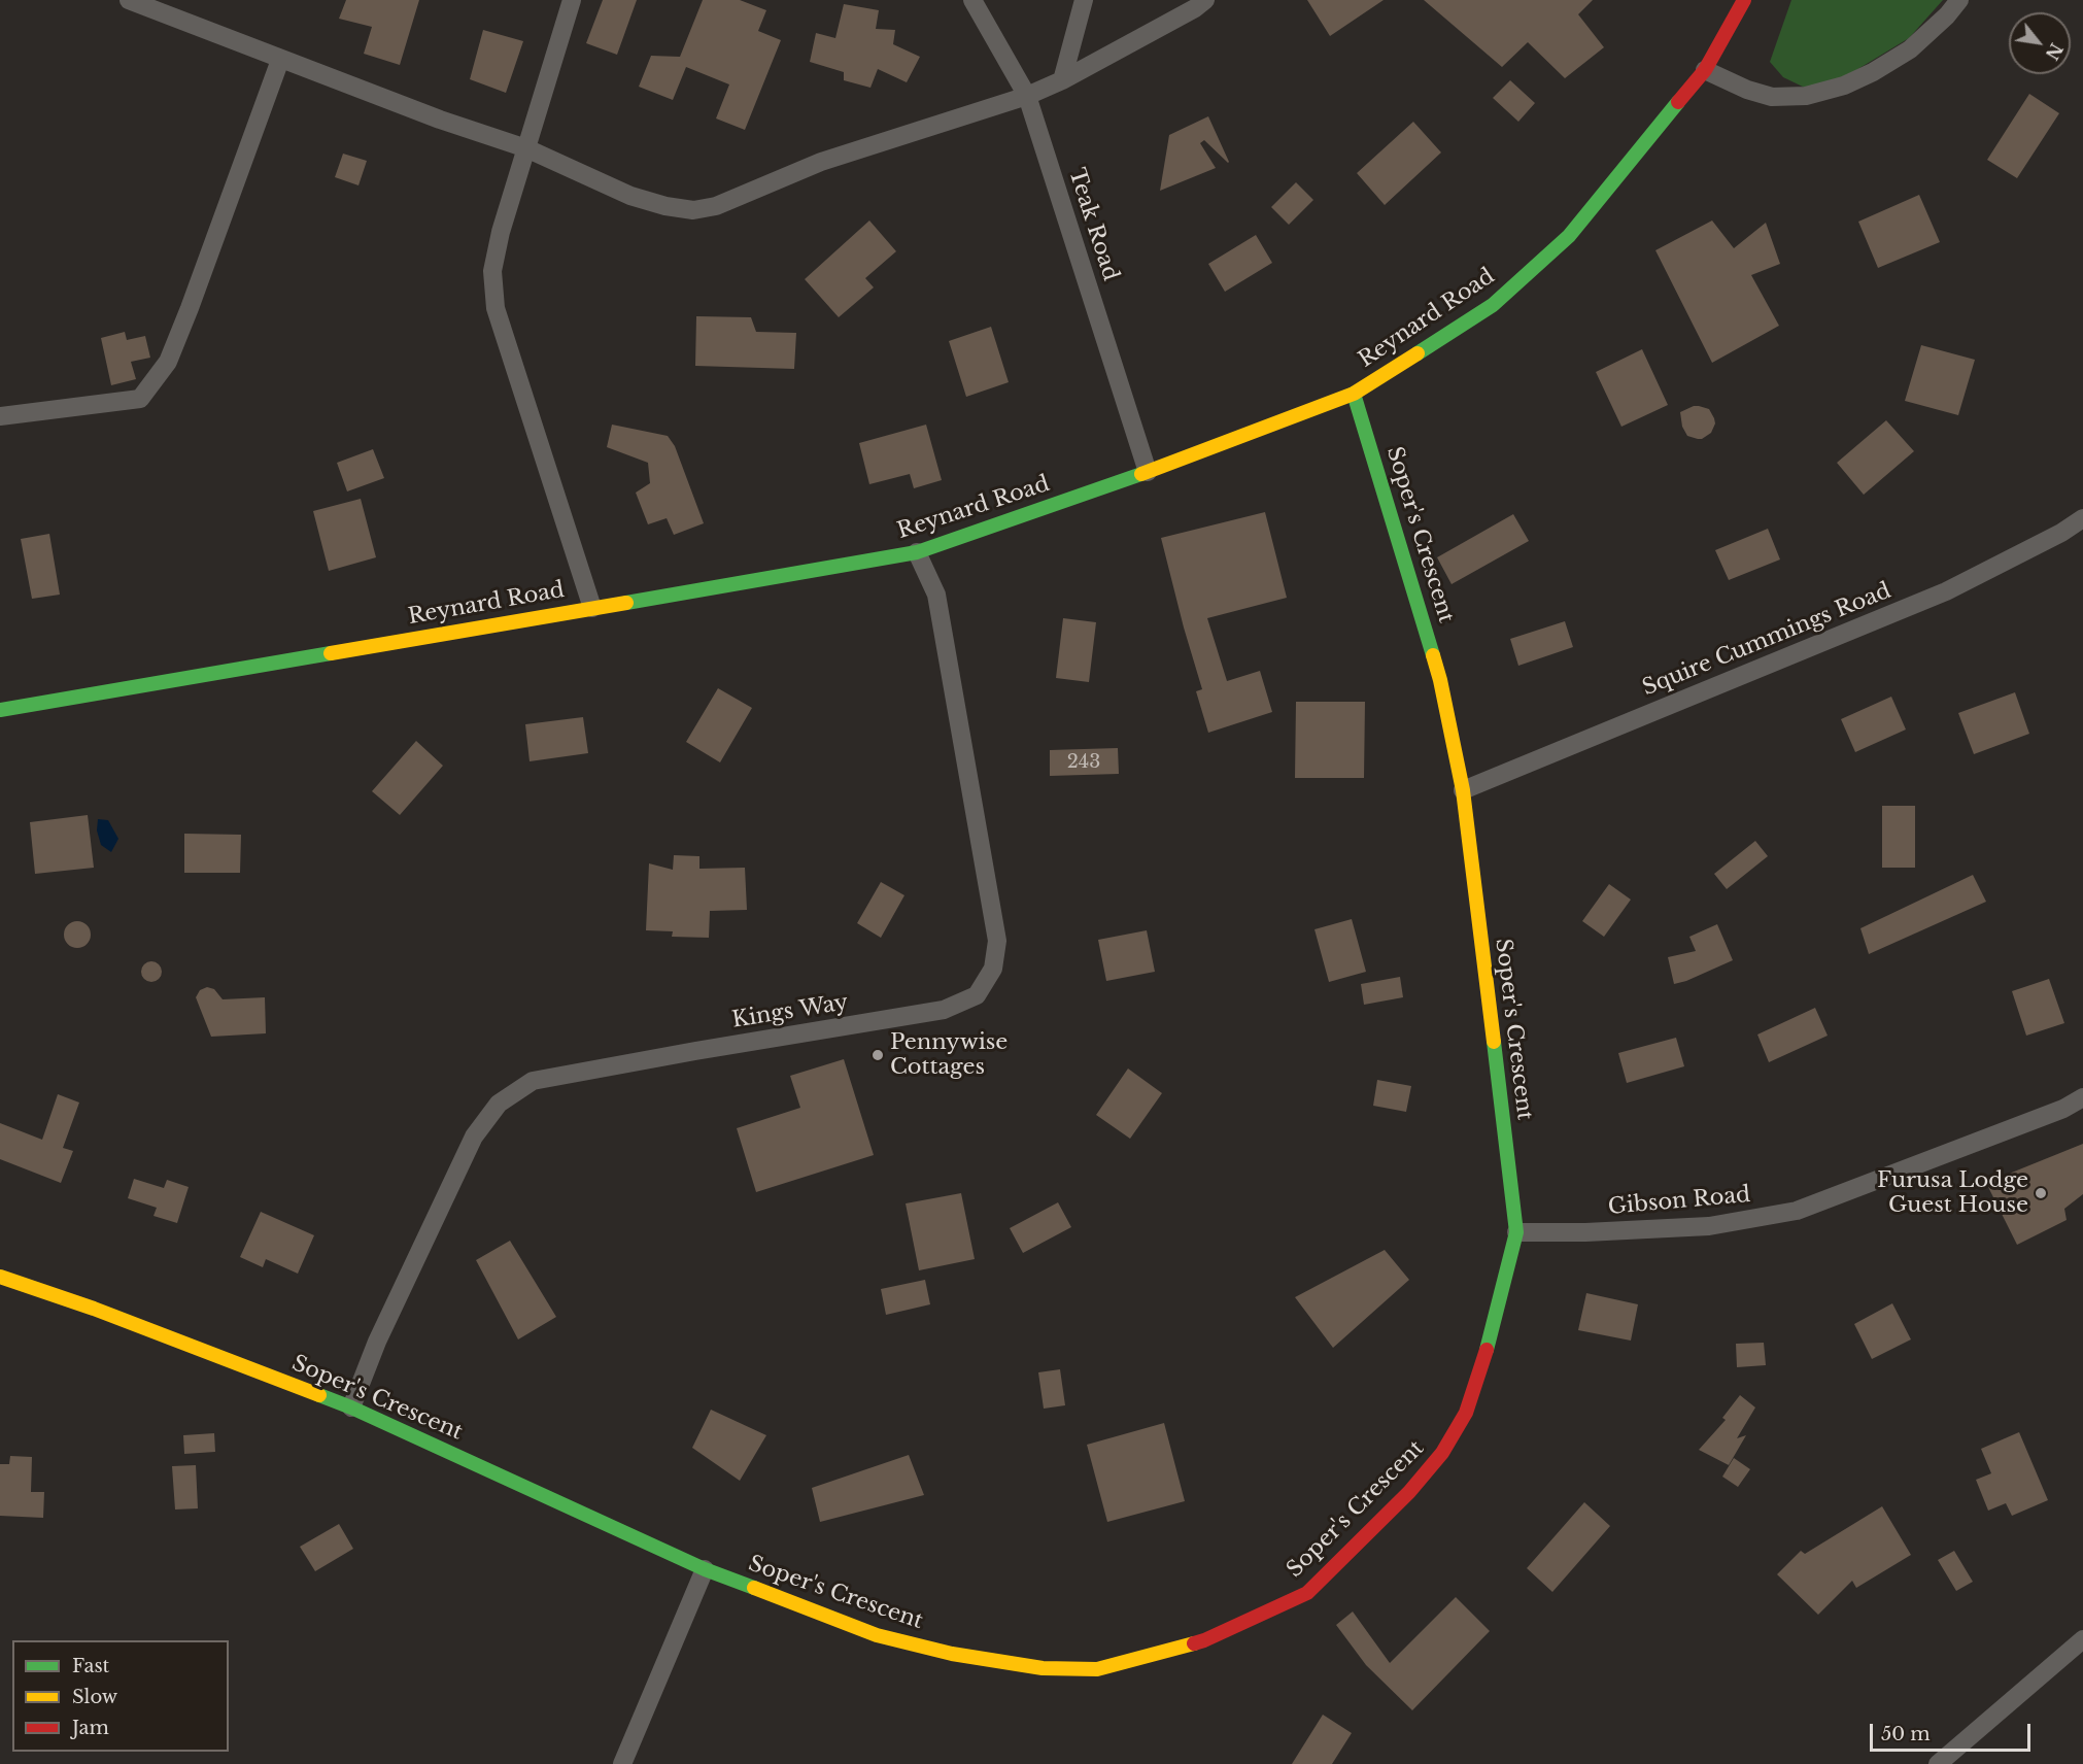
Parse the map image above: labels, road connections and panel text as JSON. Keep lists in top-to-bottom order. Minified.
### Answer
{"streets":{"street":["Teak Road","Reynard Road","Soper's Crescent","Squire Cummings Road","Kings Way","Gibson Road"]},"crossings":[["Teak Road","Reynard Road"],["Reynard Road","Soper's Crescent"],["Reynard Road","Kings Way"],["Soper's Crescent","Squire Cummings Road"],["Soper's Crescent","Kings Way"],["Soper's Crescent","Gibson Road"]],"places":["Pennywise Cottages","Furusa Lodge Guest House"],"house_numbers":["243"],"legend":["Fast","Slow","Jam"],"scale_bar":"50 m","north":"bottom right"}
